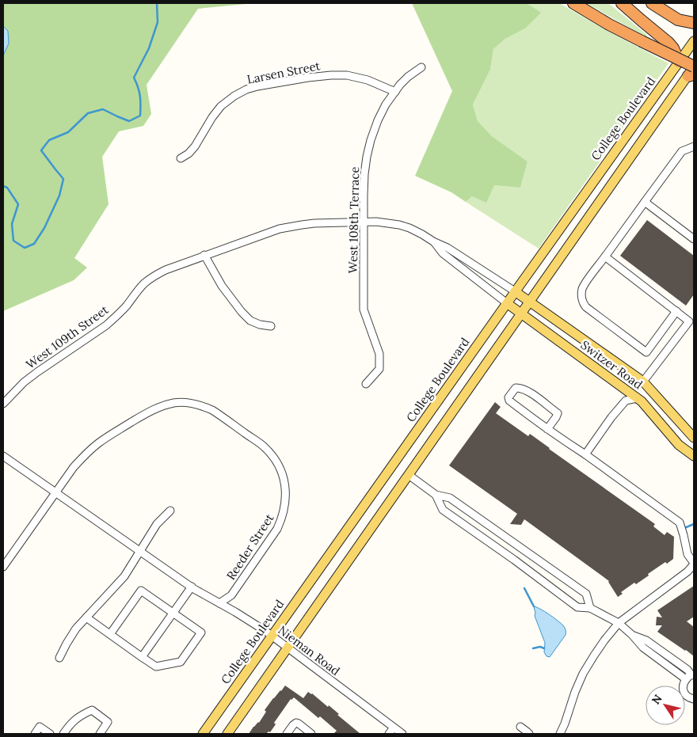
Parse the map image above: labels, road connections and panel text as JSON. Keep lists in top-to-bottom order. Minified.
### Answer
{"streets":{"main road":["College Boulevard","Switzer Road"],"street":["Larsen Street","West 108th Terrace","West 109th Street","Reeder Street","Nieman Road"]},"crossings":[["Larsen Street","West 108th Terrace"],["College Boulevard","West 109th Street"],["College Boulevard","Switzer Road"],["College Boulevard","Nieman Road"],["West 108th Terrace","West 109th Street"],["West 109th Street","Switzer Road"],["Reeder Street","Nieman Road"]],"north":"top left"}
